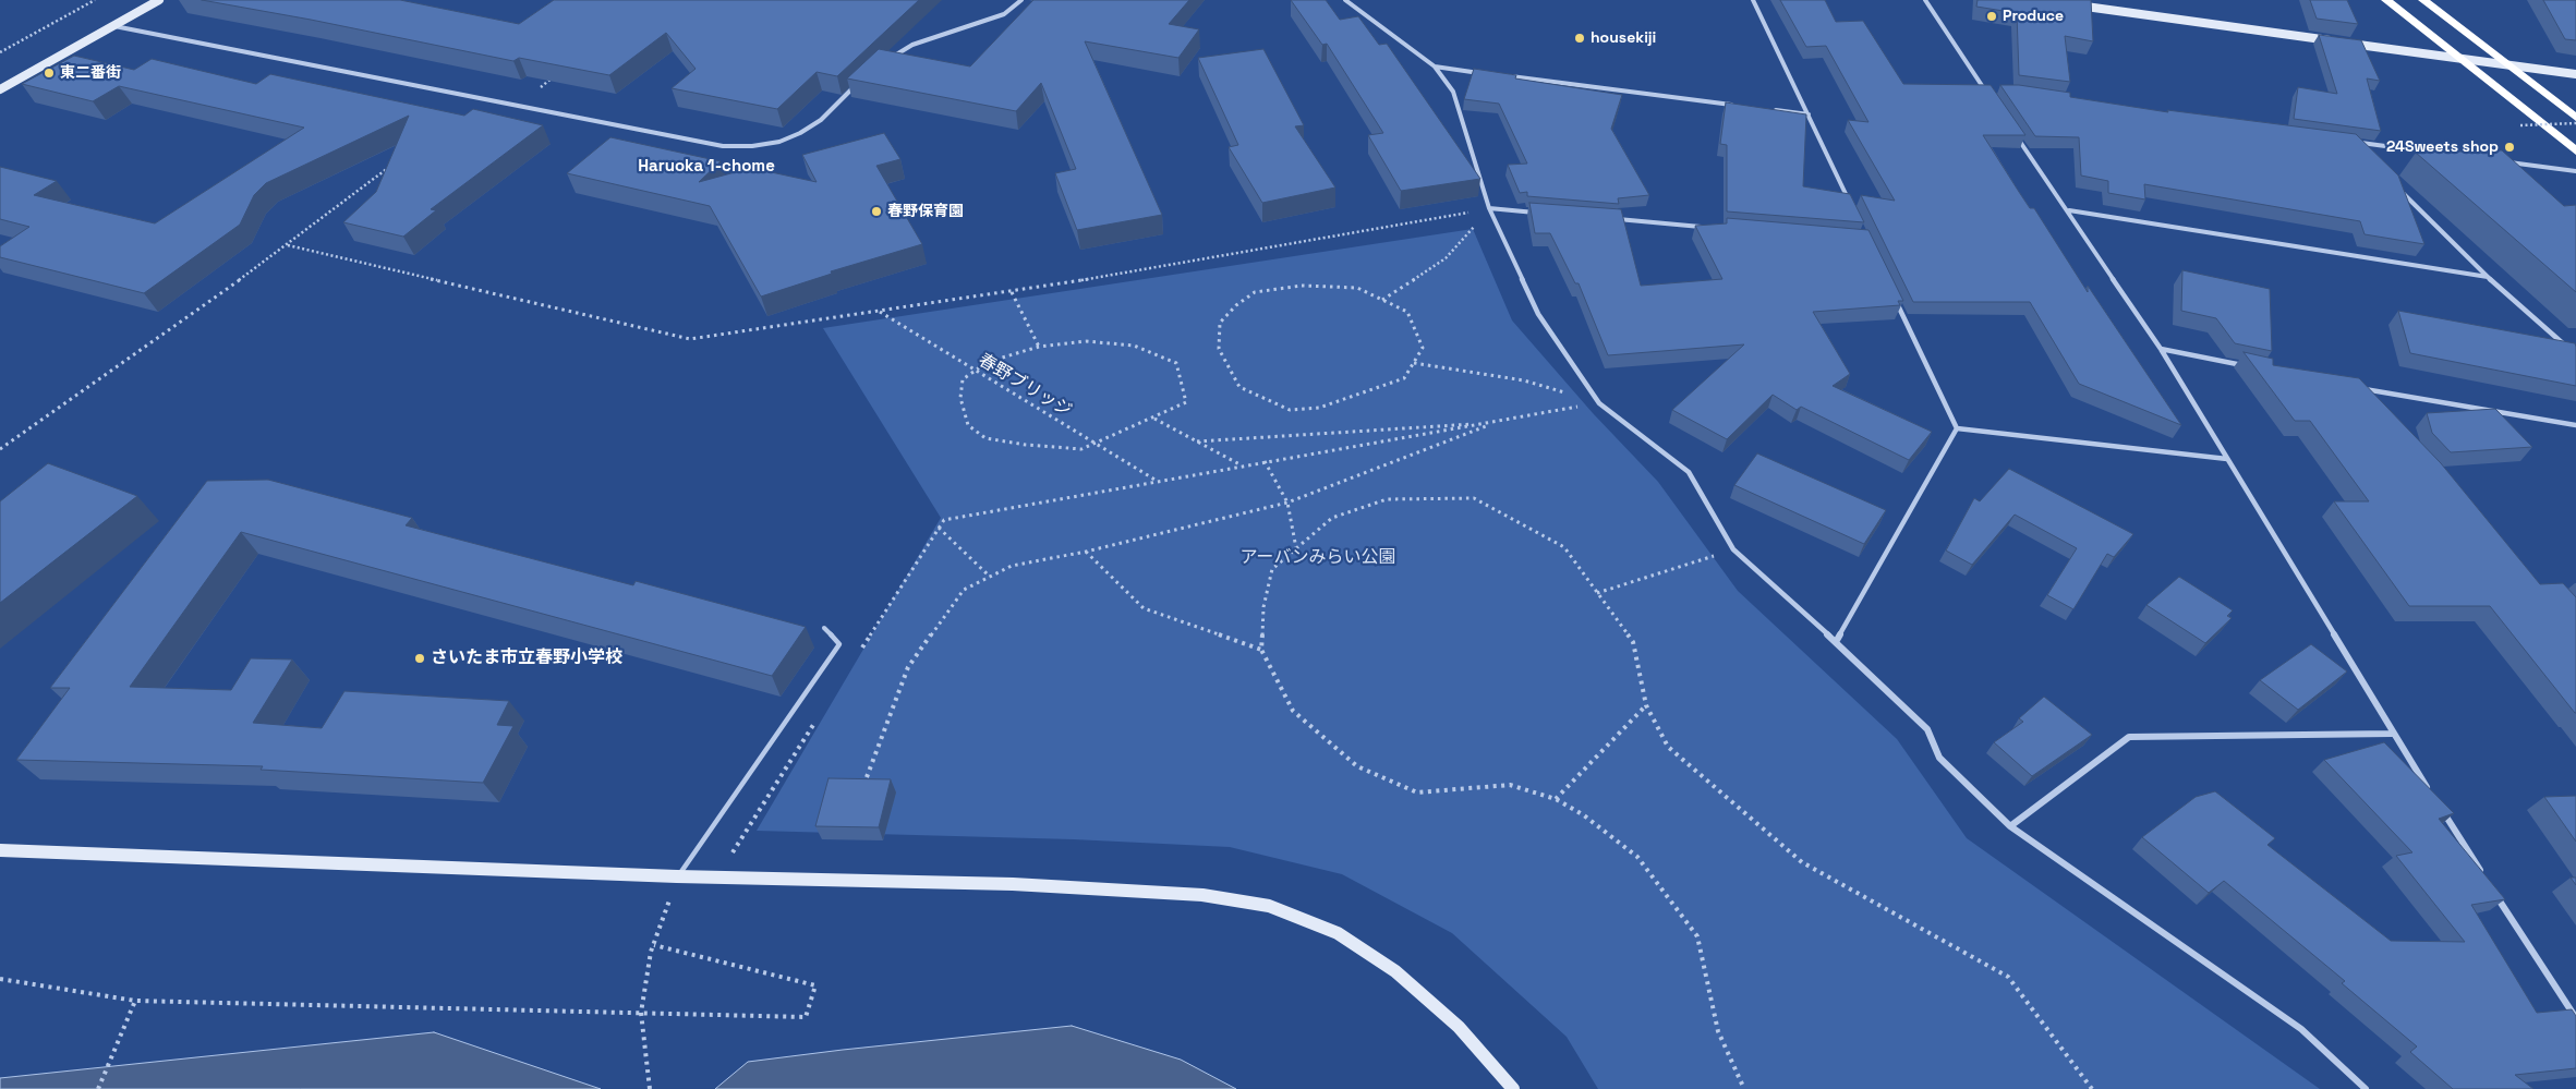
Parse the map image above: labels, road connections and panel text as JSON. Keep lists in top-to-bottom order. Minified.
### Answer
{"streets":{"path":["春野ブリッジ"]},"districts":["Haruoka 1-chome"],"parks":["アーバンみらい公園"],"places":["Produce","housekiji","東二番街","24Sweets shop","春野保育園","さいたま市立春野小学校"]}
